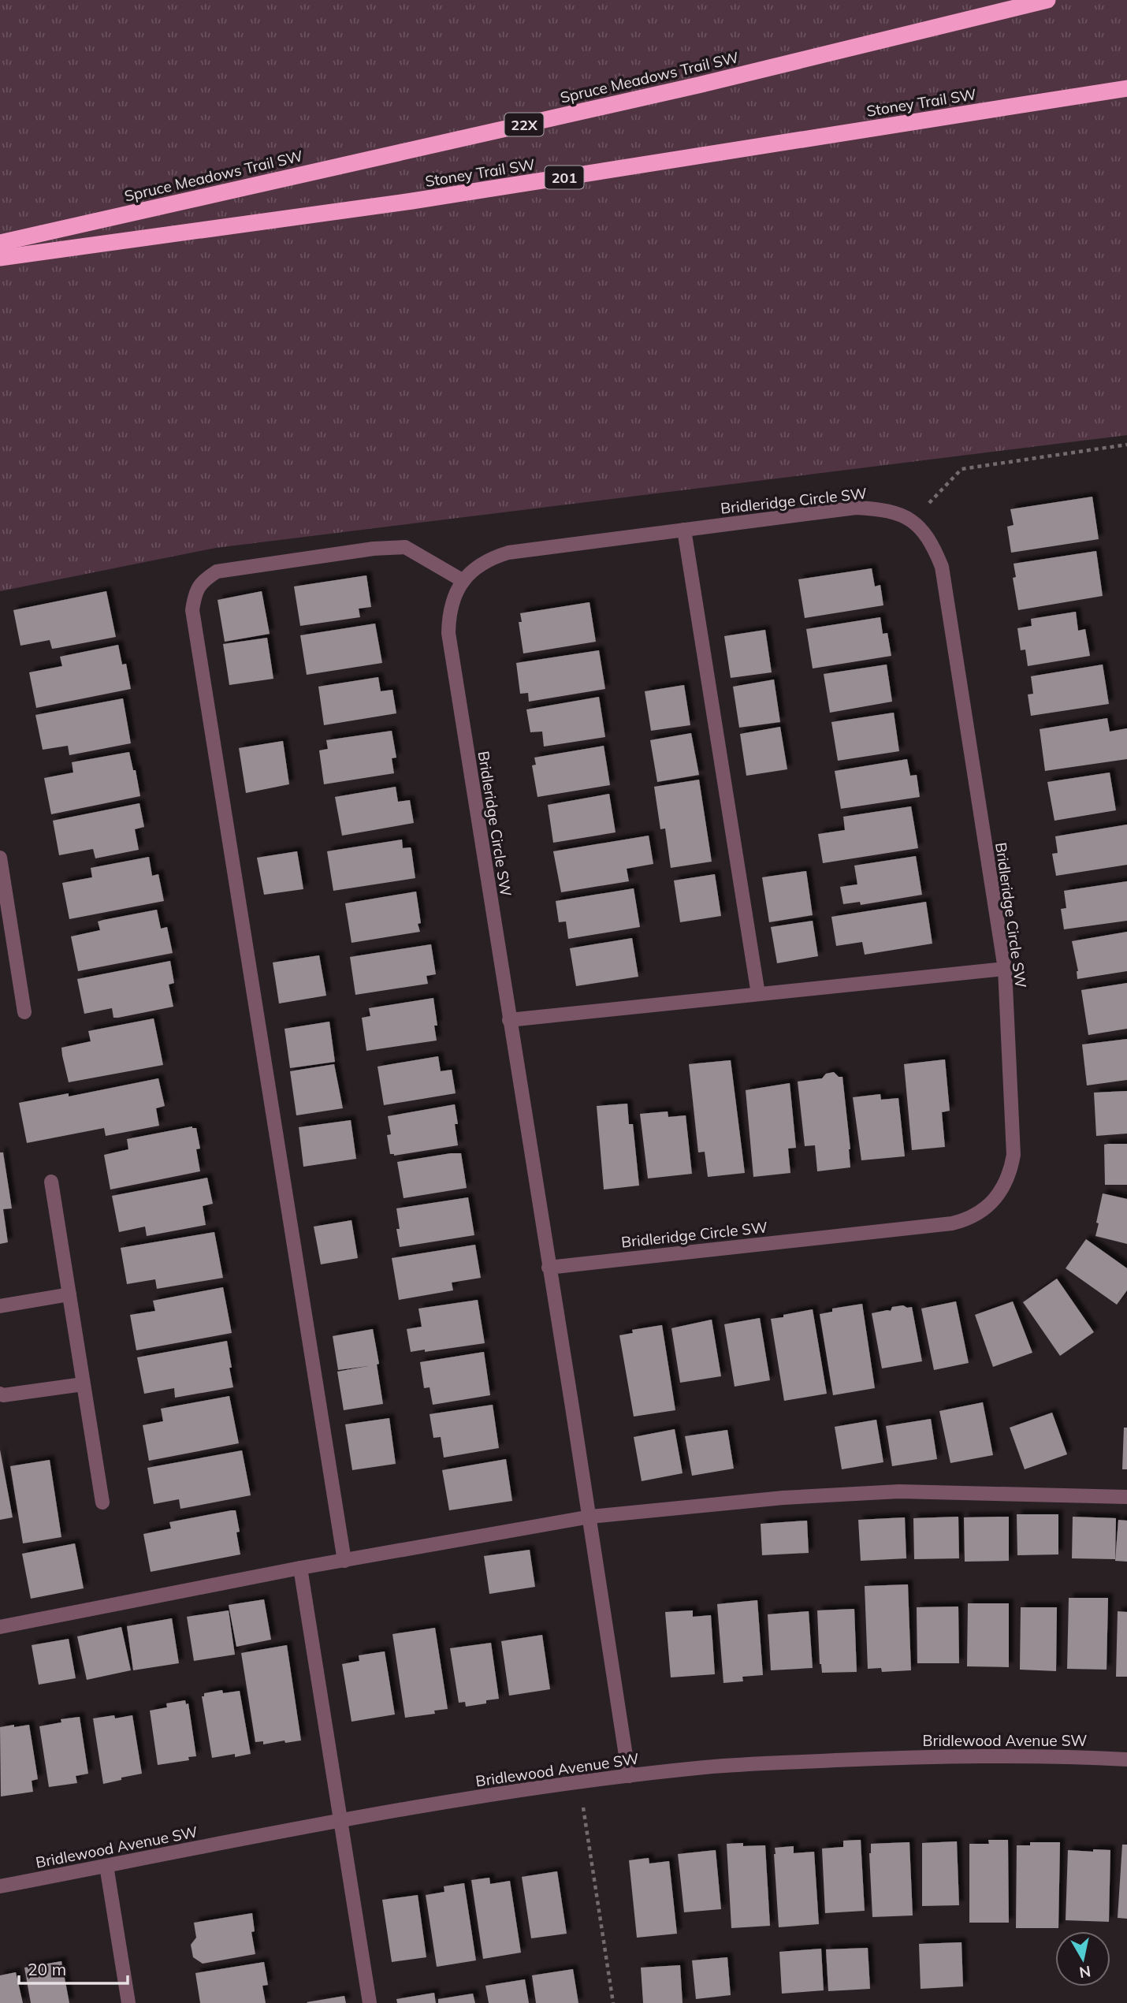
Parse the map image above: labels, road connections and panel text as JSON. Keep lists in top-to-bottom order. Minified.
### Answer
{"streets":{"highway":["Spruce Meadows Trail SW","Stoney Trail SW","22X","201"],"street":["Bridleridge Circle SW","Bridlewood Avenue SW"]},"crossings":[["Bridleridge Circle SW","Bridlewood Avenue SW"]],"scale_bar":"20 m","north":"bottom"}
